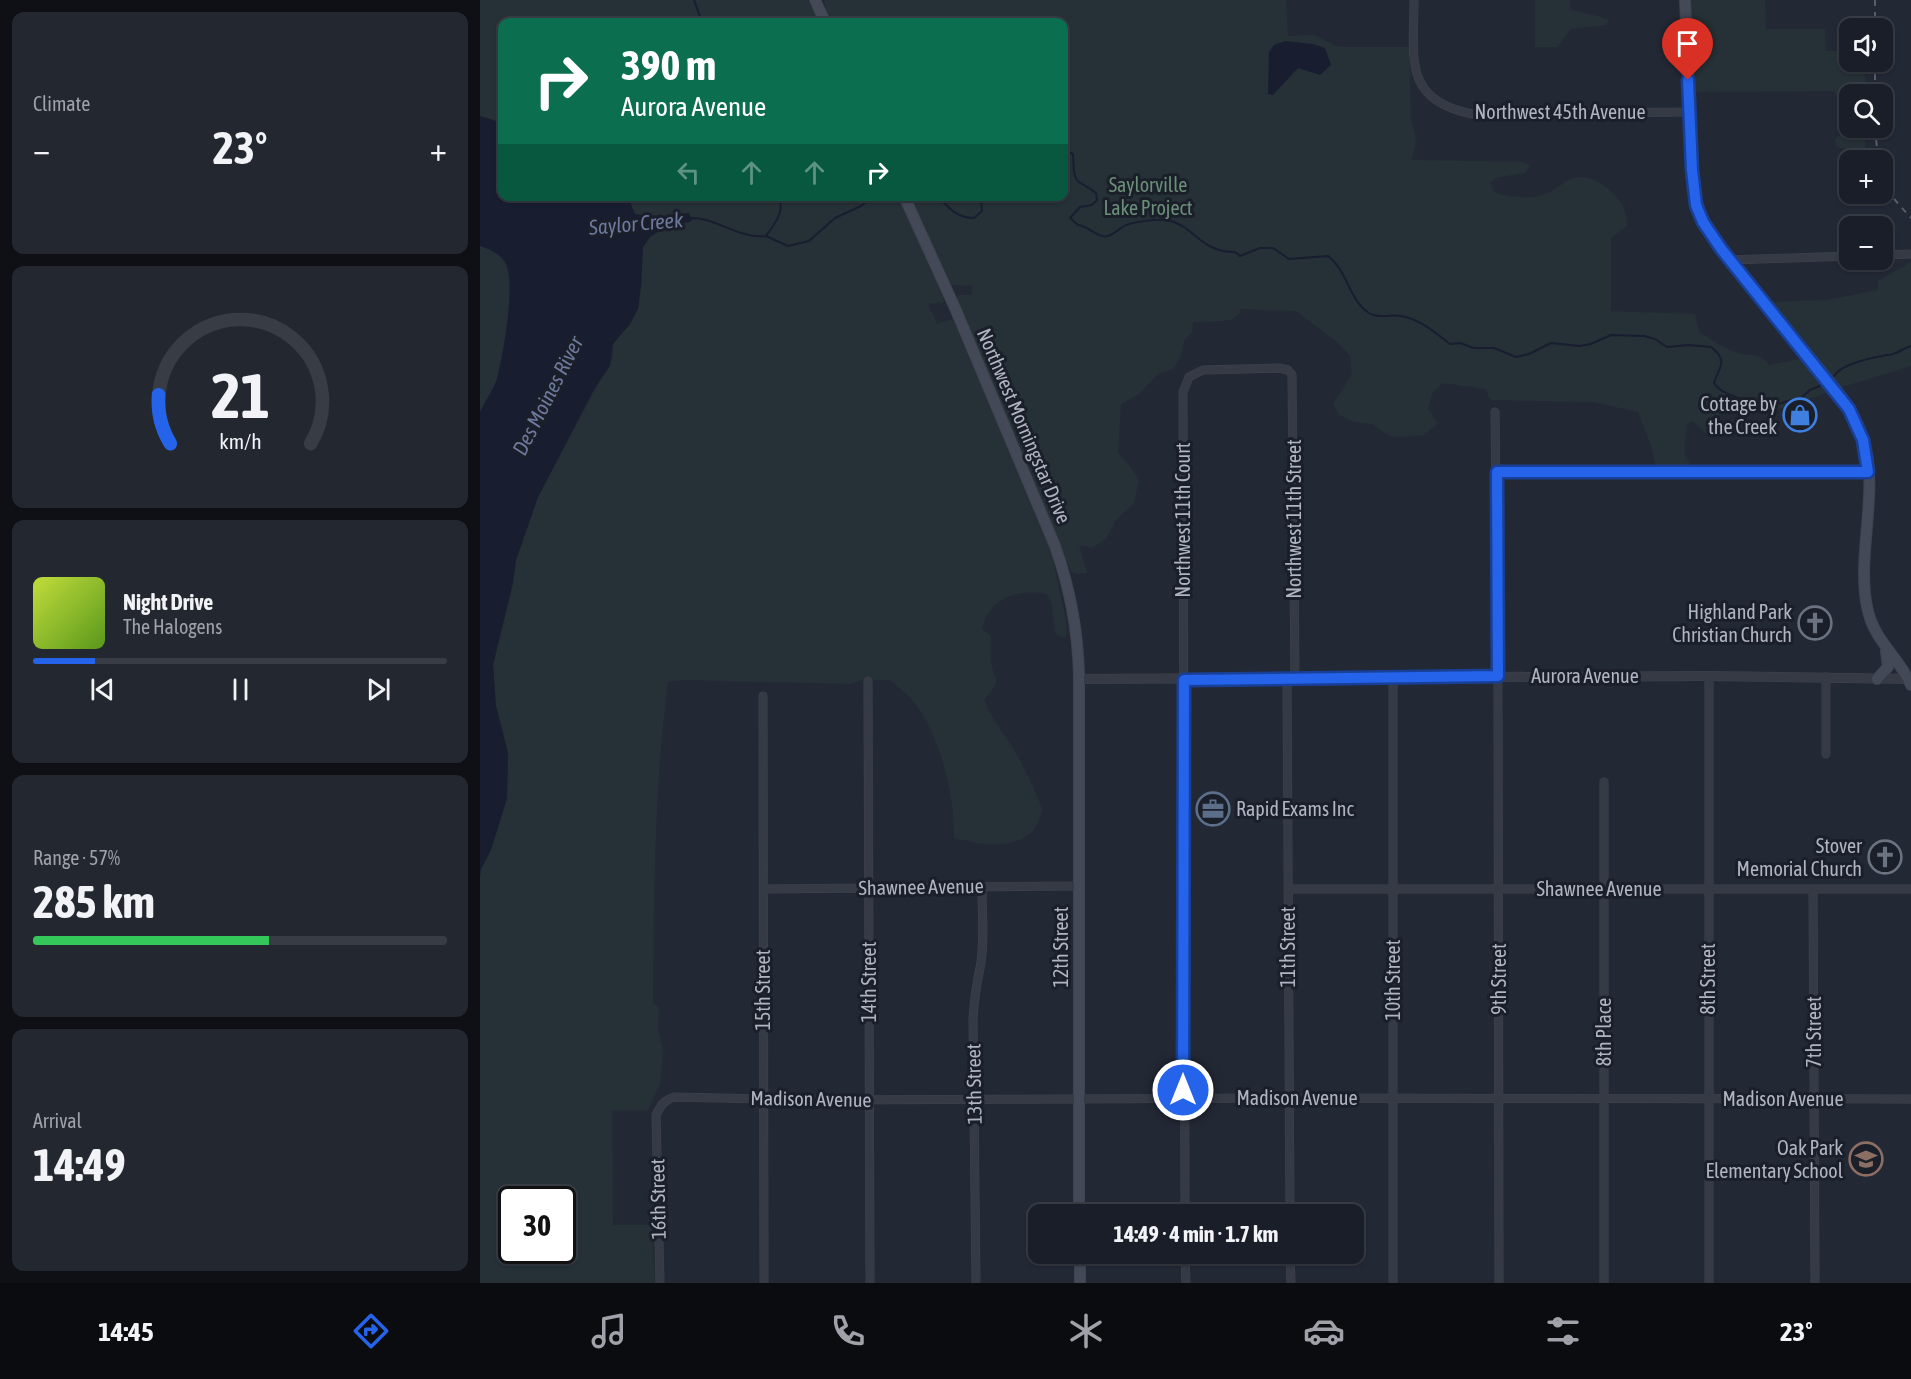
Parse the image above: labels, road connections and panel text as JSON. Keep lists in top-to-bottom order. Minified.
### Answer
{"streets":{"main road":["Northwest Morningstar Drive","12th Street"],"street":["Northwest 45th Avenue","Northwest 11th Street","Northwest 11th Court","Aurora Avenue","Shawnee Avenue","11th Street","9th Street","8th Street","10th Street","14th Street","15th Street","8th Place","7th Street","13th Street","Madison Avenue","16th Street"]},"crossings":[["Northwest Morningstar Drive","Aurora Avenue"],["Northwest Morningstar Drive","12th Street"],["Northwest 11th Street","Northwest 11th Court"],["Northwest 11th Street","Aurora Avenue"],["Northwest 11th Street","11th Street"],["Northwest 11th Court","Aurora Avenue"],["Northwest 11th Court","Madison Avenue"],["Aurora Avenue","12th Street"],["Aurora Avenue","11th Street"],["Aurora Avenue","9th Street"],["Aurora Avenue","8th Street"],["Aurora Avenue","10th Street"],["Shawnee Avenue","12th Street"],["Shawnee Avenue","11th Street"],["Shawnee Avenue","9th Street"],["Shawnee Avenue","8th Street"],["Shawnee Avenue","10th Street"],["Shawnee Avenue","14th Street"],["Shawnee Avenue","15th Street"],["Shawnee Avenue","8th Place"],["Shawnee Avenue","7th Street"],["Shawnee Avenue","13th Street"],["12th Street","Madison Avenue"],["11th Street","Madison Avenue"],["9th Street","Madison Avenue"],["8th Street","Madison Avenue"],["10th Street","Madison Avenue"],["14th Street","Madison Avenue"],["15th Street","Madison Avenue"],["8th Place","Madison Avenue"],["7th Street","Madison Avenue"],["13th Street","Madison Avenue"],["Madison Avenue","16th Street"]],"water":["Saylor Creek","Des Moines River"],"parks":["Saylorville Lake Project"],"places":{"shop":["Cottage by the Creek"],"church":["Highland Park Christian Church","Stover Memorial Church"],"office":["Rapid Exams Inc"],"school or university":["Oak Park Elementary School"]},"page":{"tile":["Climate",["Range · 57%","285 km"],["Arrival","14:49"]],"map_buttons":["+","−"],"turn":["390 m","Aurora Avenue"],"heat":["−","23°","+"],"song":["Night Drive","The Halogens"],"limit":"30","trip":"14:49 · 4 min · 1.7 km","tabs":["14:45","23°"],"gauge":["21","km/h"]}}
